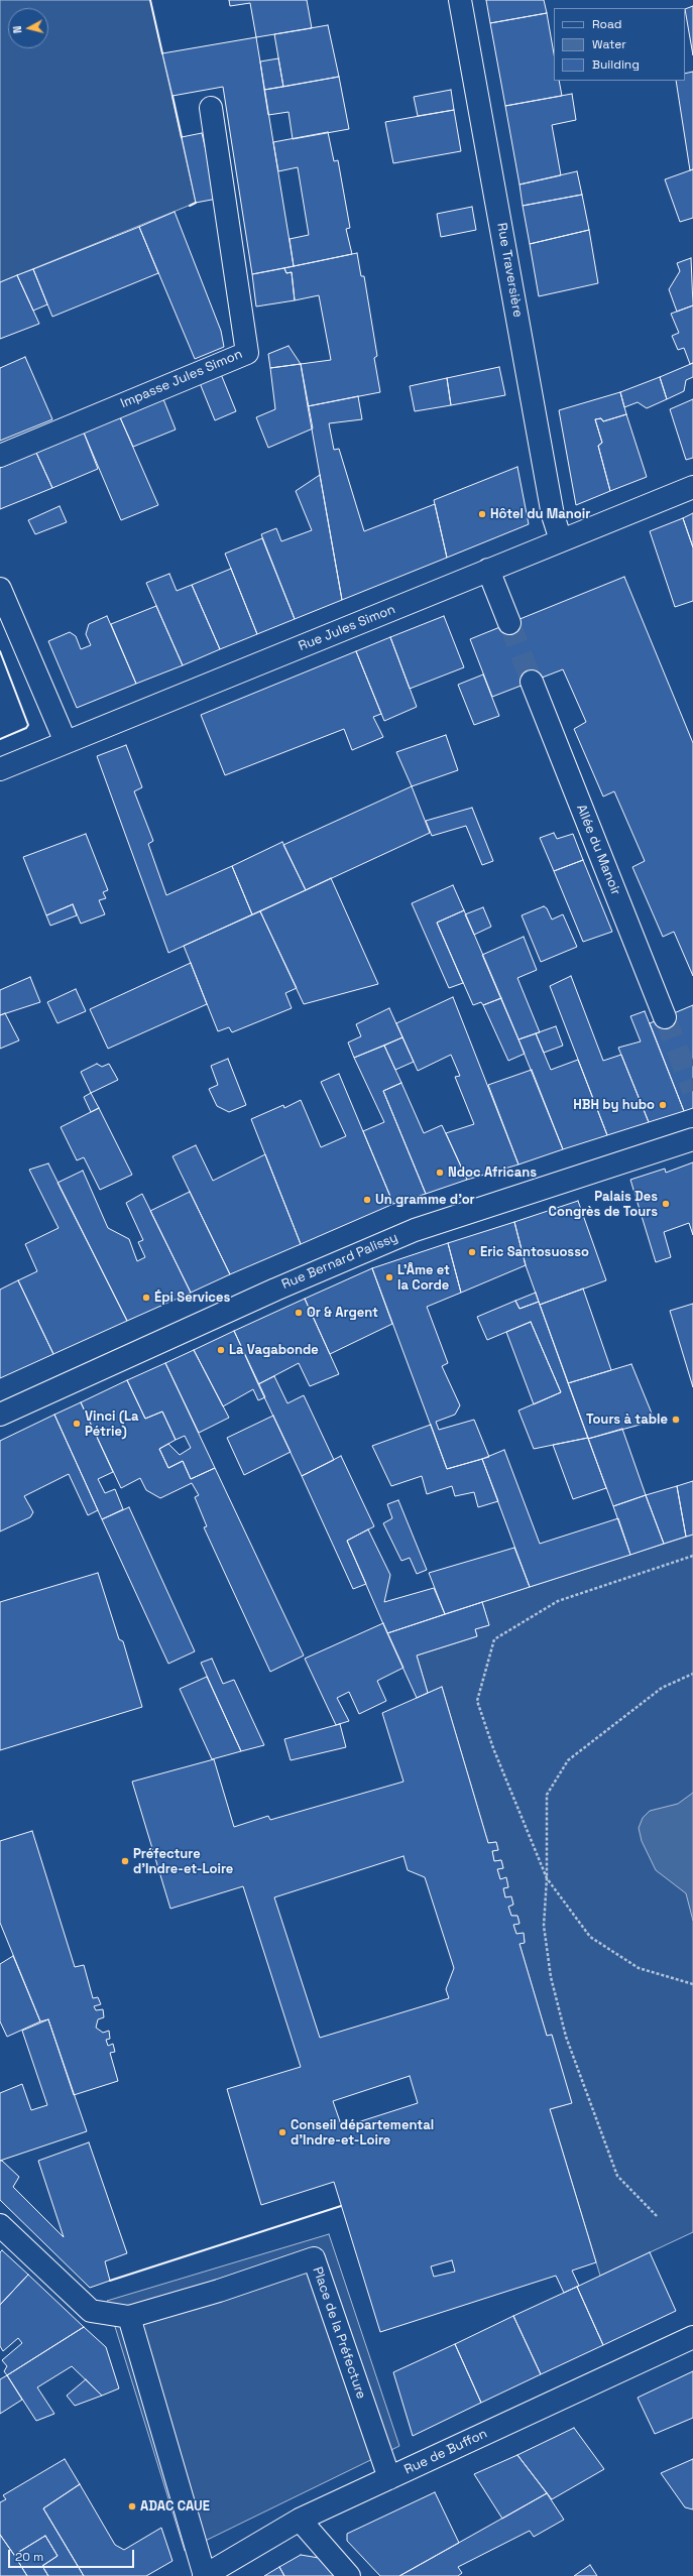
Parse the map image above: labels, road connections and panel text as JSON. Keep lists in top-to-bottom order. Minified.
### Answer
{"streets":{"street":["Rue Traversière","Impasse Jules Simon","Rue Jules Simon","Allée du Manoir","Rue Bernard Palissy","Place de la Préfecture","Rue de Buffon"]},"crossings":[["Rue Traversière","Rue Jules Simon"],["Place de la Préfecture","Rue de Buffon"]],"places":["Hôtel du Manoir","HBH by hubo","Ndoc Africans","Un gramme d'or","Palais Des Congrès de Tours","Eric Santosuosso","L'Âme et la Corde","Épi Services","Or & Argent","La Vagabonde","Tours à table","Vinci (La Pétrie)","Préfecture d'Indre-et-Loire","Conseil départemental d'Indre-et-Loire","ADAC CAUE"],"legend":["Road","Water","Building"],"scale_bar":"20 m","north":"left"}
